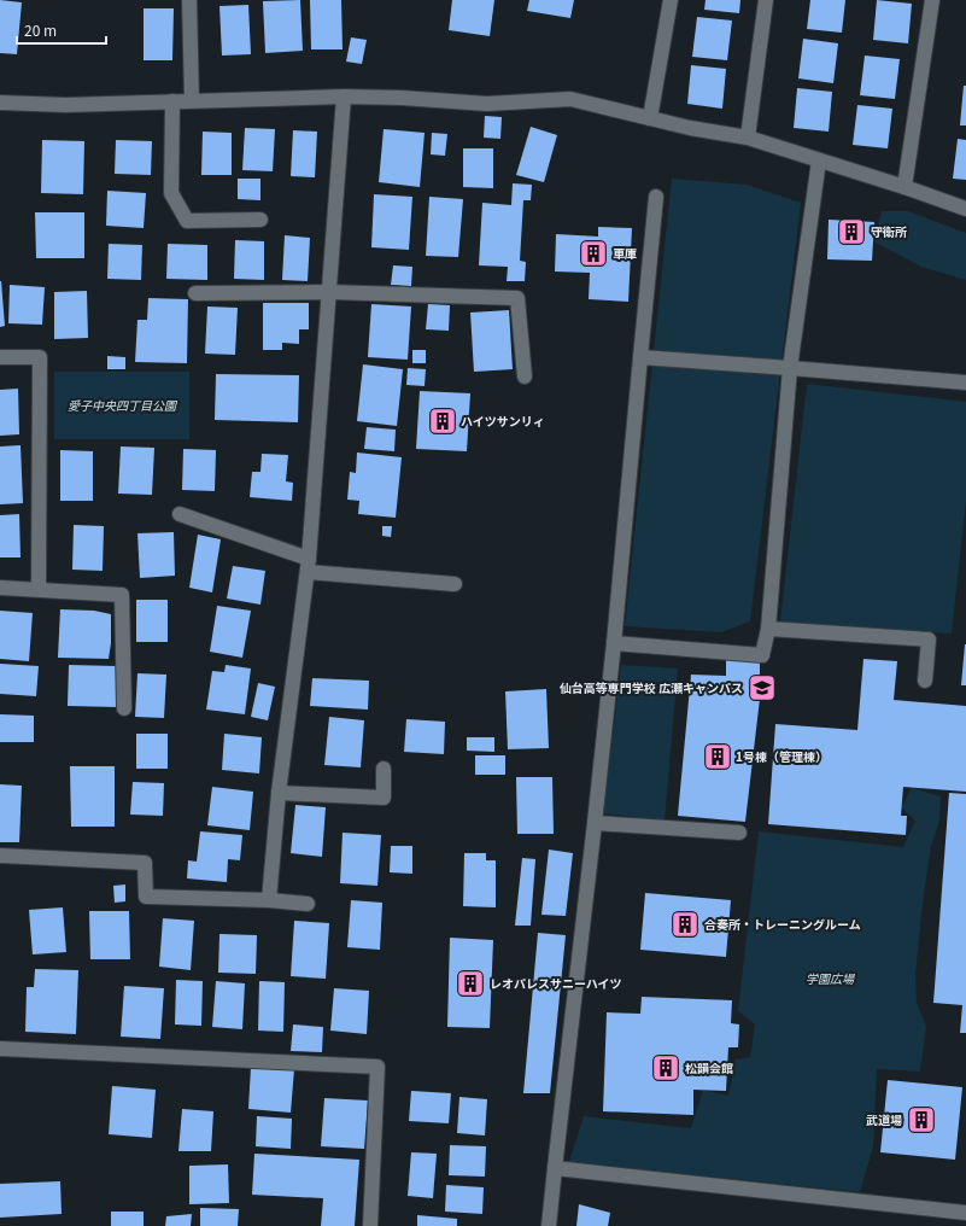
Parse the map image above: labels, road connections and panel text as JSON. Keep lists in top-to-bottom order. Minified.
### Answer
{"parks":["愛子中央四丁目公園","学園広場"],"places":{"building":["守衛所","車庫","ハイツサンリィ","1号棟（管理棟）","合奏所・トレーニングルーム","レオパレスサニーハイツ","松韻会館","武道場"],"school or university":["仙台高等専門学校 広瀬キャンパス"]},"scale_bar":"20 m"}
